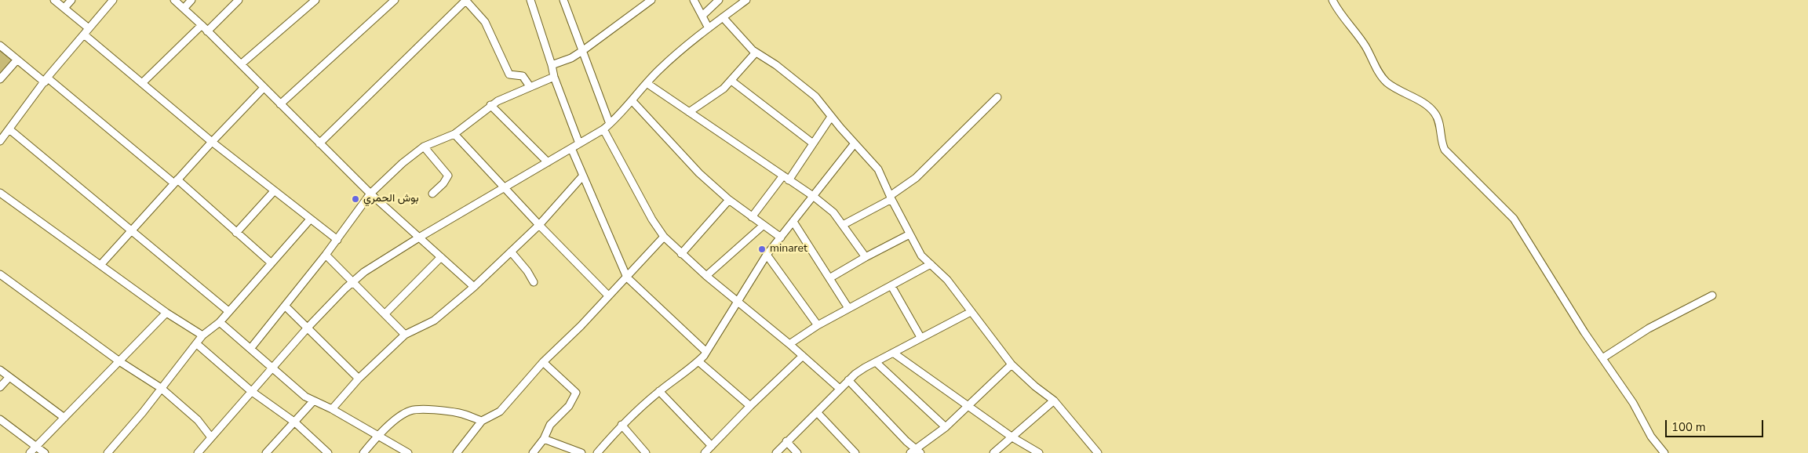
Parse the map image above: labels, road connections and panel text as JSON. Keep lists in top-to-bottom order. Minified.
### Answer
{"places":["بوش الحمري","minaret"],"scale_bar":"100 m"}
